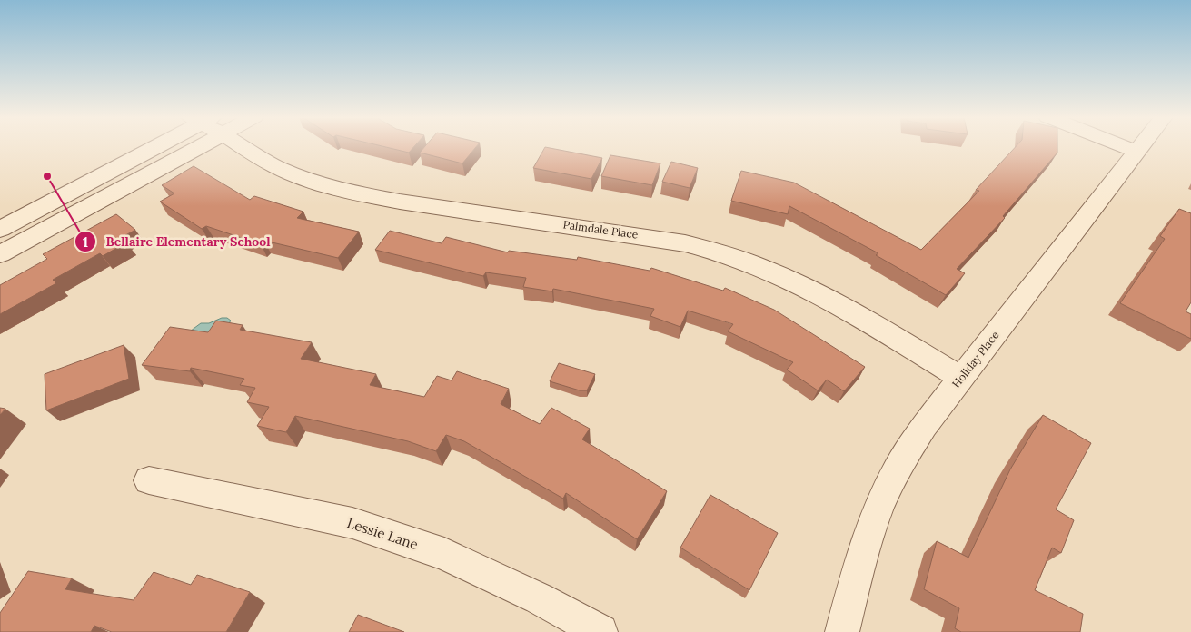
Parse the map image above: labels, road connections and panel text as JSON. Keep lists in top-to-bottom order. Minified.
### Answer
{"streets":{"street":["Palmdale Place","Holiday Place","Lessie Lane"]},"crossings":[["Palmdale Place","Holiday Place"]],"places":["Bellaire Elementary School"]}
